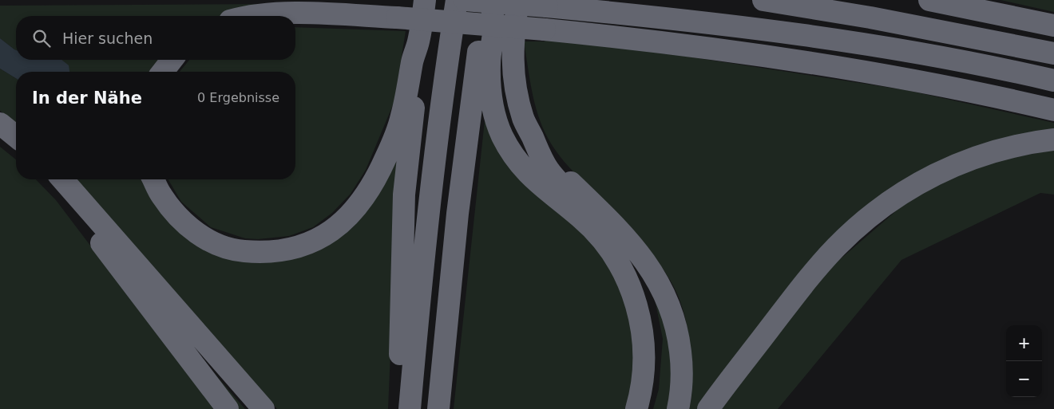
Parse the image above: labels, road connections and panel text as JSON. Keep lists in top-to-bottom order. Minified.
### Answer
{"page":{"search":"Hier suchen","heading":["In der Nähe","0 Ergebnisse"],"map_buttons":["+","−"]}}
